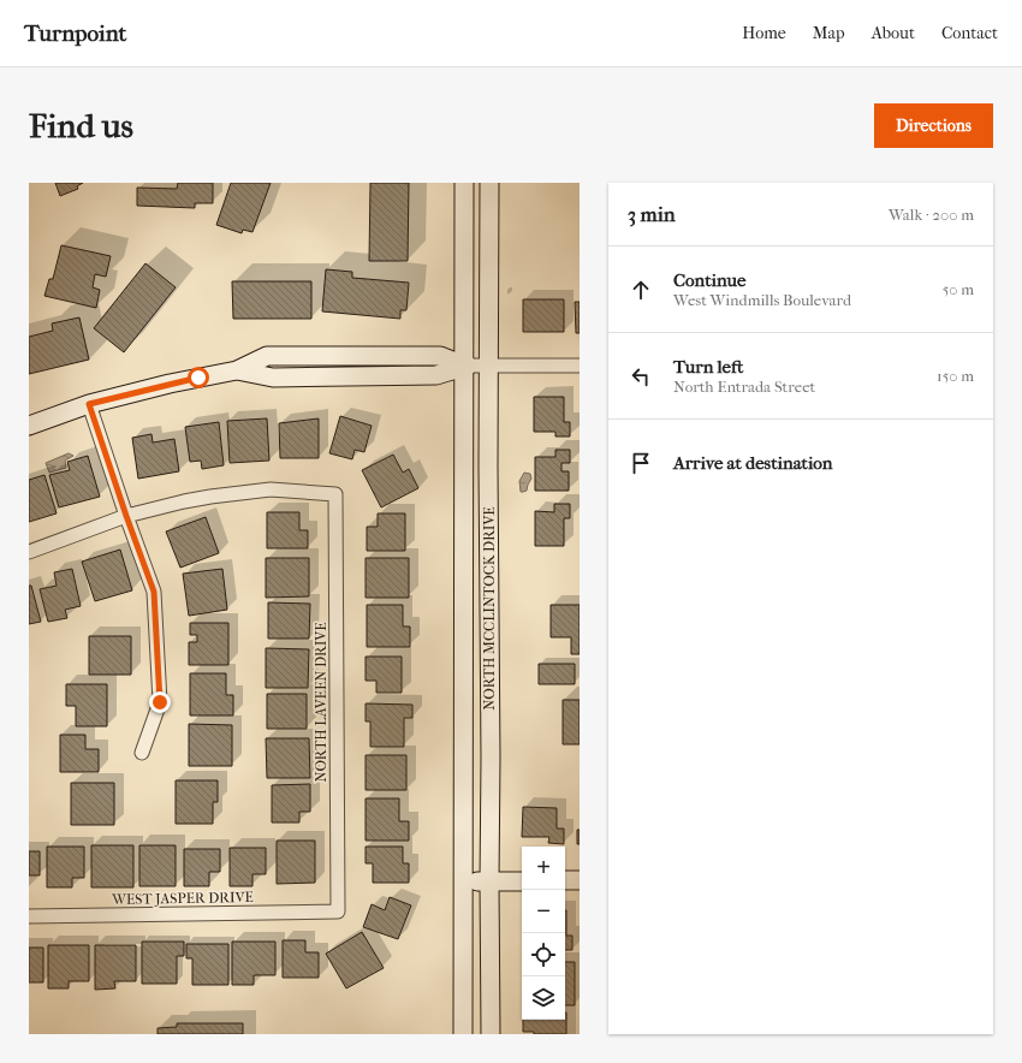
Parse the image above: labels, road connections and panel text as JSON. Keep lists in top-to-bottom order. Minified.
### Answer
{"streets":{"main road":["NORTH MCCLINTOCK DRIVE"],"street":["NORTH LAVEEN DRIVE","WEST JASPER DRIVE"]},"crossings":[["NORTH LAVEEN DRIVE","WEST JASPER DRIVE"]],"page":{"header":"Turnpoint","nav":["Home","Map","About","Contact"],"buttons":"Directions","title":"Find us","heading":["3 min","Walk · 200 m"],"list":[["Continue","West Windmills Boulevard","50 m"],["Turn left","North Entrada Street","150 m"],"Arrive at destination"],"map_buttons":["+","−"]}}
